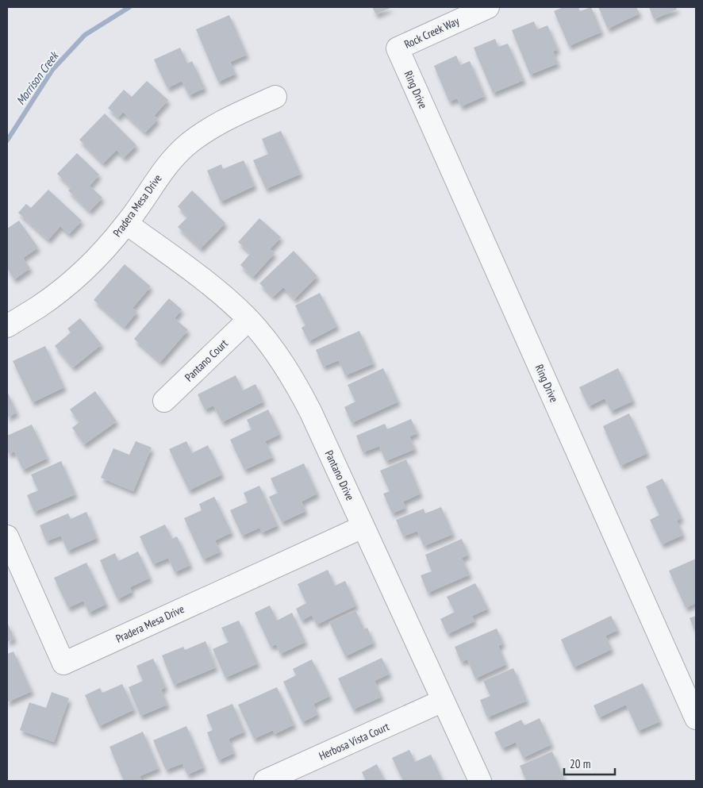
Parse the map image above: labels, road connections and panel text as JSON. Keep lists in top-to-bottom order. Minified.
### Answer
{"streets":{"street":["Rock Creek Way","Ring Drive","Pradera Mesa Drive","Pantano Court","Pantano Drive","Herbosa Vista Court"]},"crossings":[["Rock Creek Way","Ring Drive"],["Pradera Mesa Drive","Pantano Drive"],["Pantano Court","Pantano Drive"],["Pantano Drive","Herbosa Vista Court"]],"water":["Morrison Creek"],"scale_bar":"20 m"}
